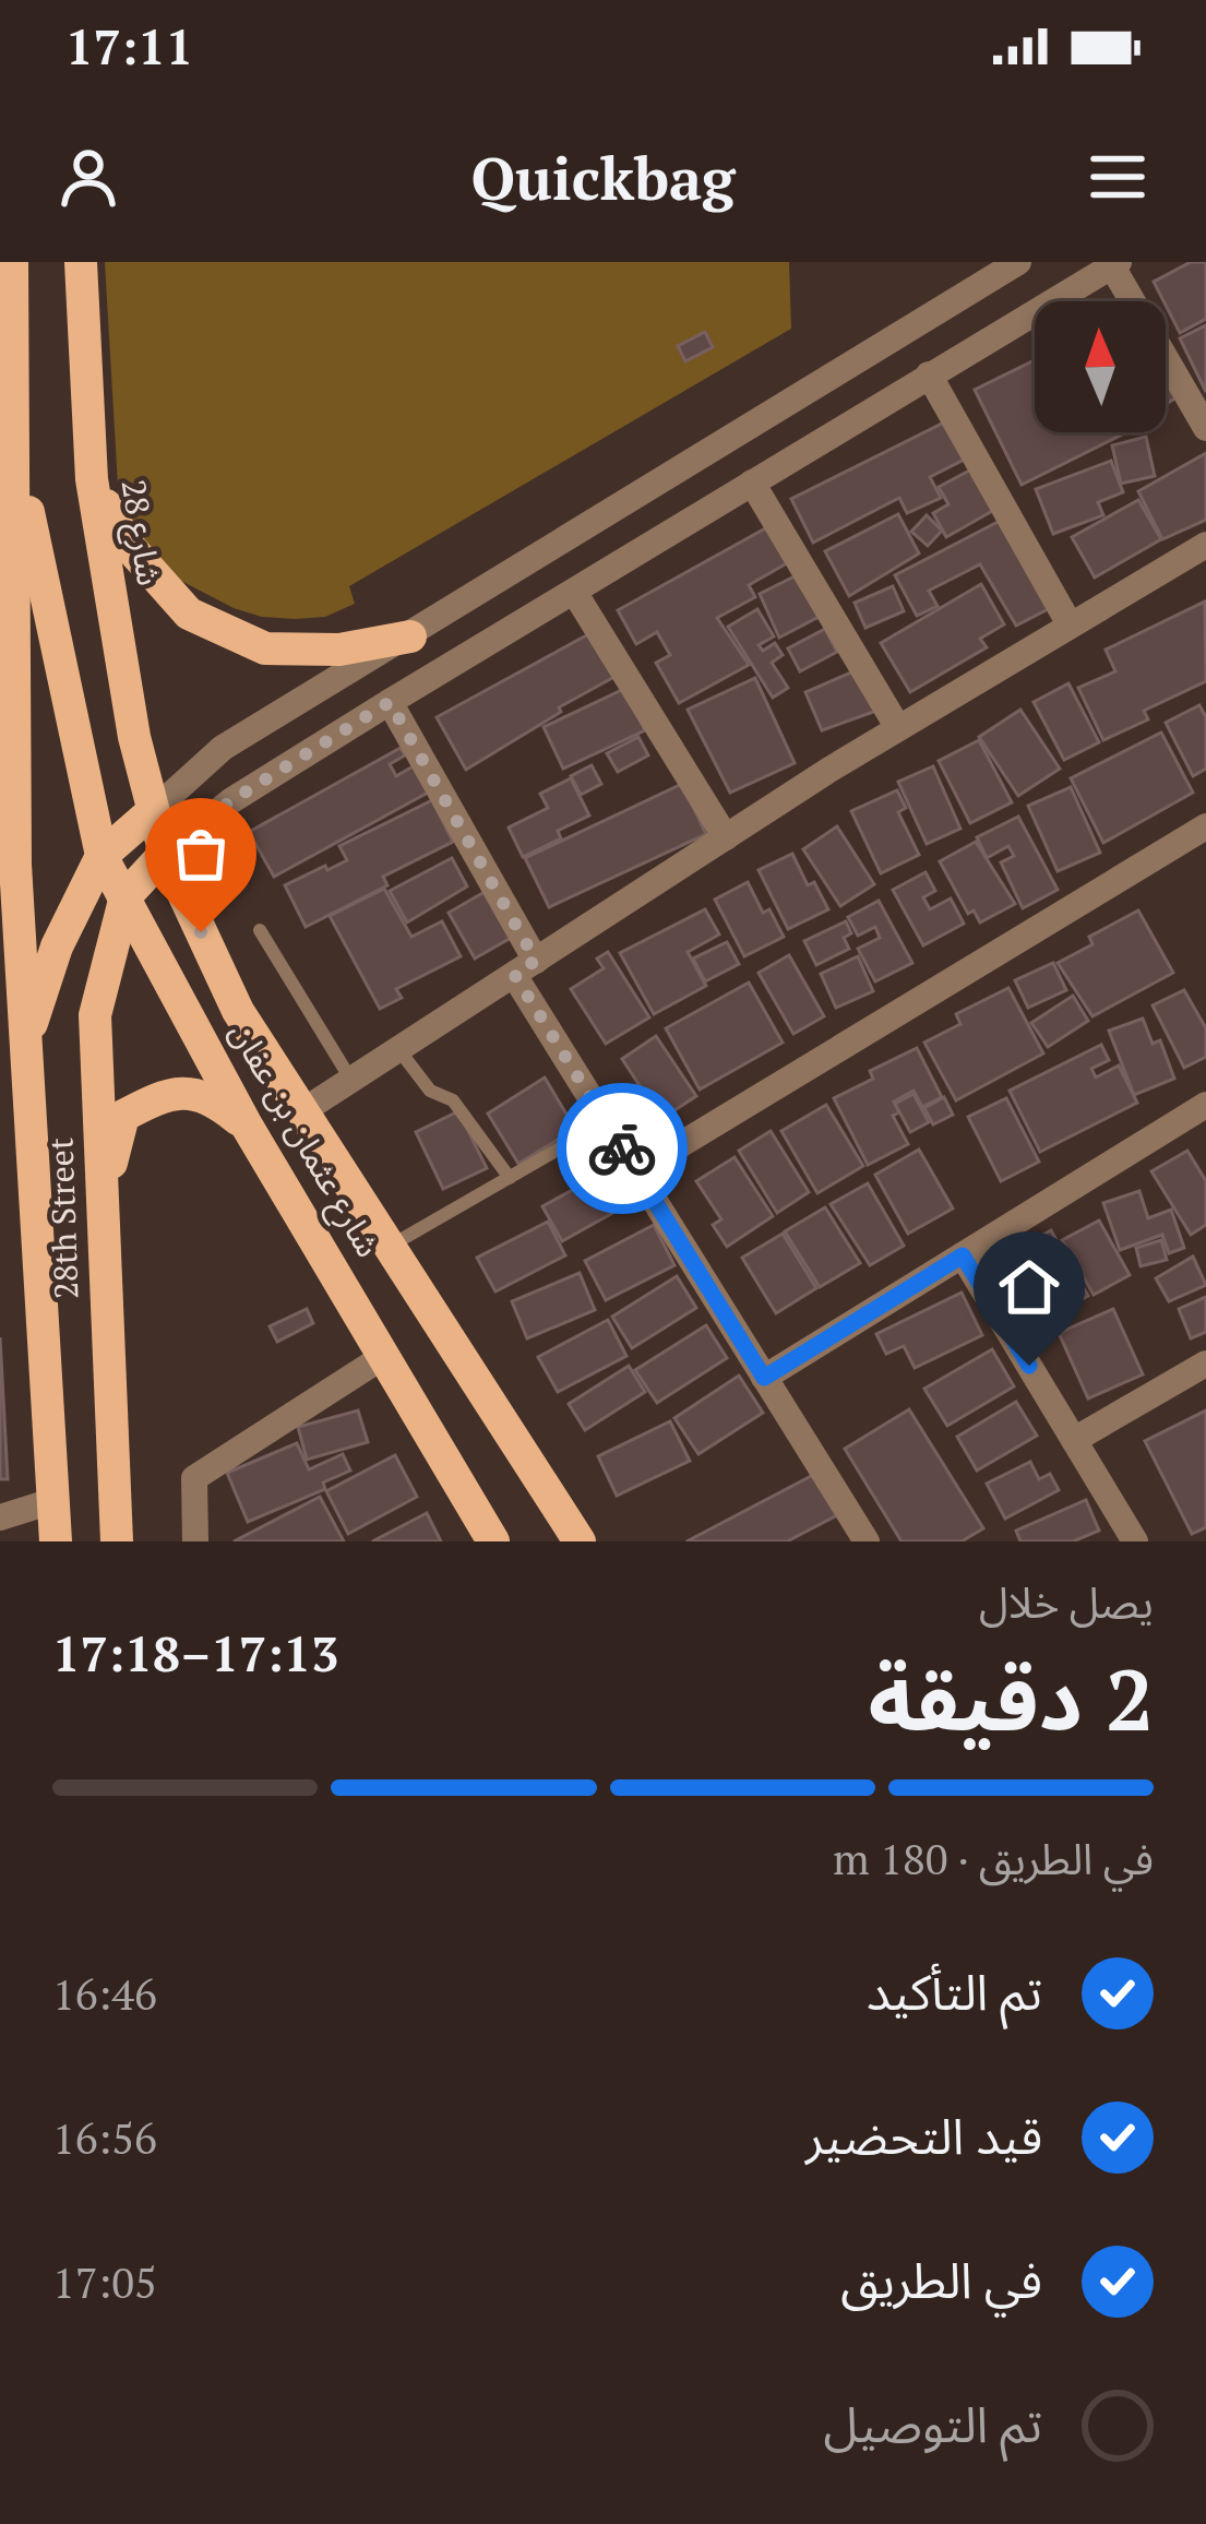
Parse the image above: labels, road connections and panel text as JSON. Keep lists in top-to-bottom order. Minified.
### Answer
{"streets":{"main road":["شارع 28","شارع عثمان بن عفان","28th Street"]},"crossings":[["شارع 28","شارع عثمان بن عفان"],["شارع عثمان بن عفان","28th Street"]],"north":"top","page":{"status":"17:11","header":"Quickbag","heading":["2 دقيقة","يصل خلال","17:13–17:18"],"bar":"في الطريق · 180 m","list":[["تم التأكيد","16:46"],["قيد التحضير","16:56"],["في الطريق","17:05"],"تم التوصيل"]}}
